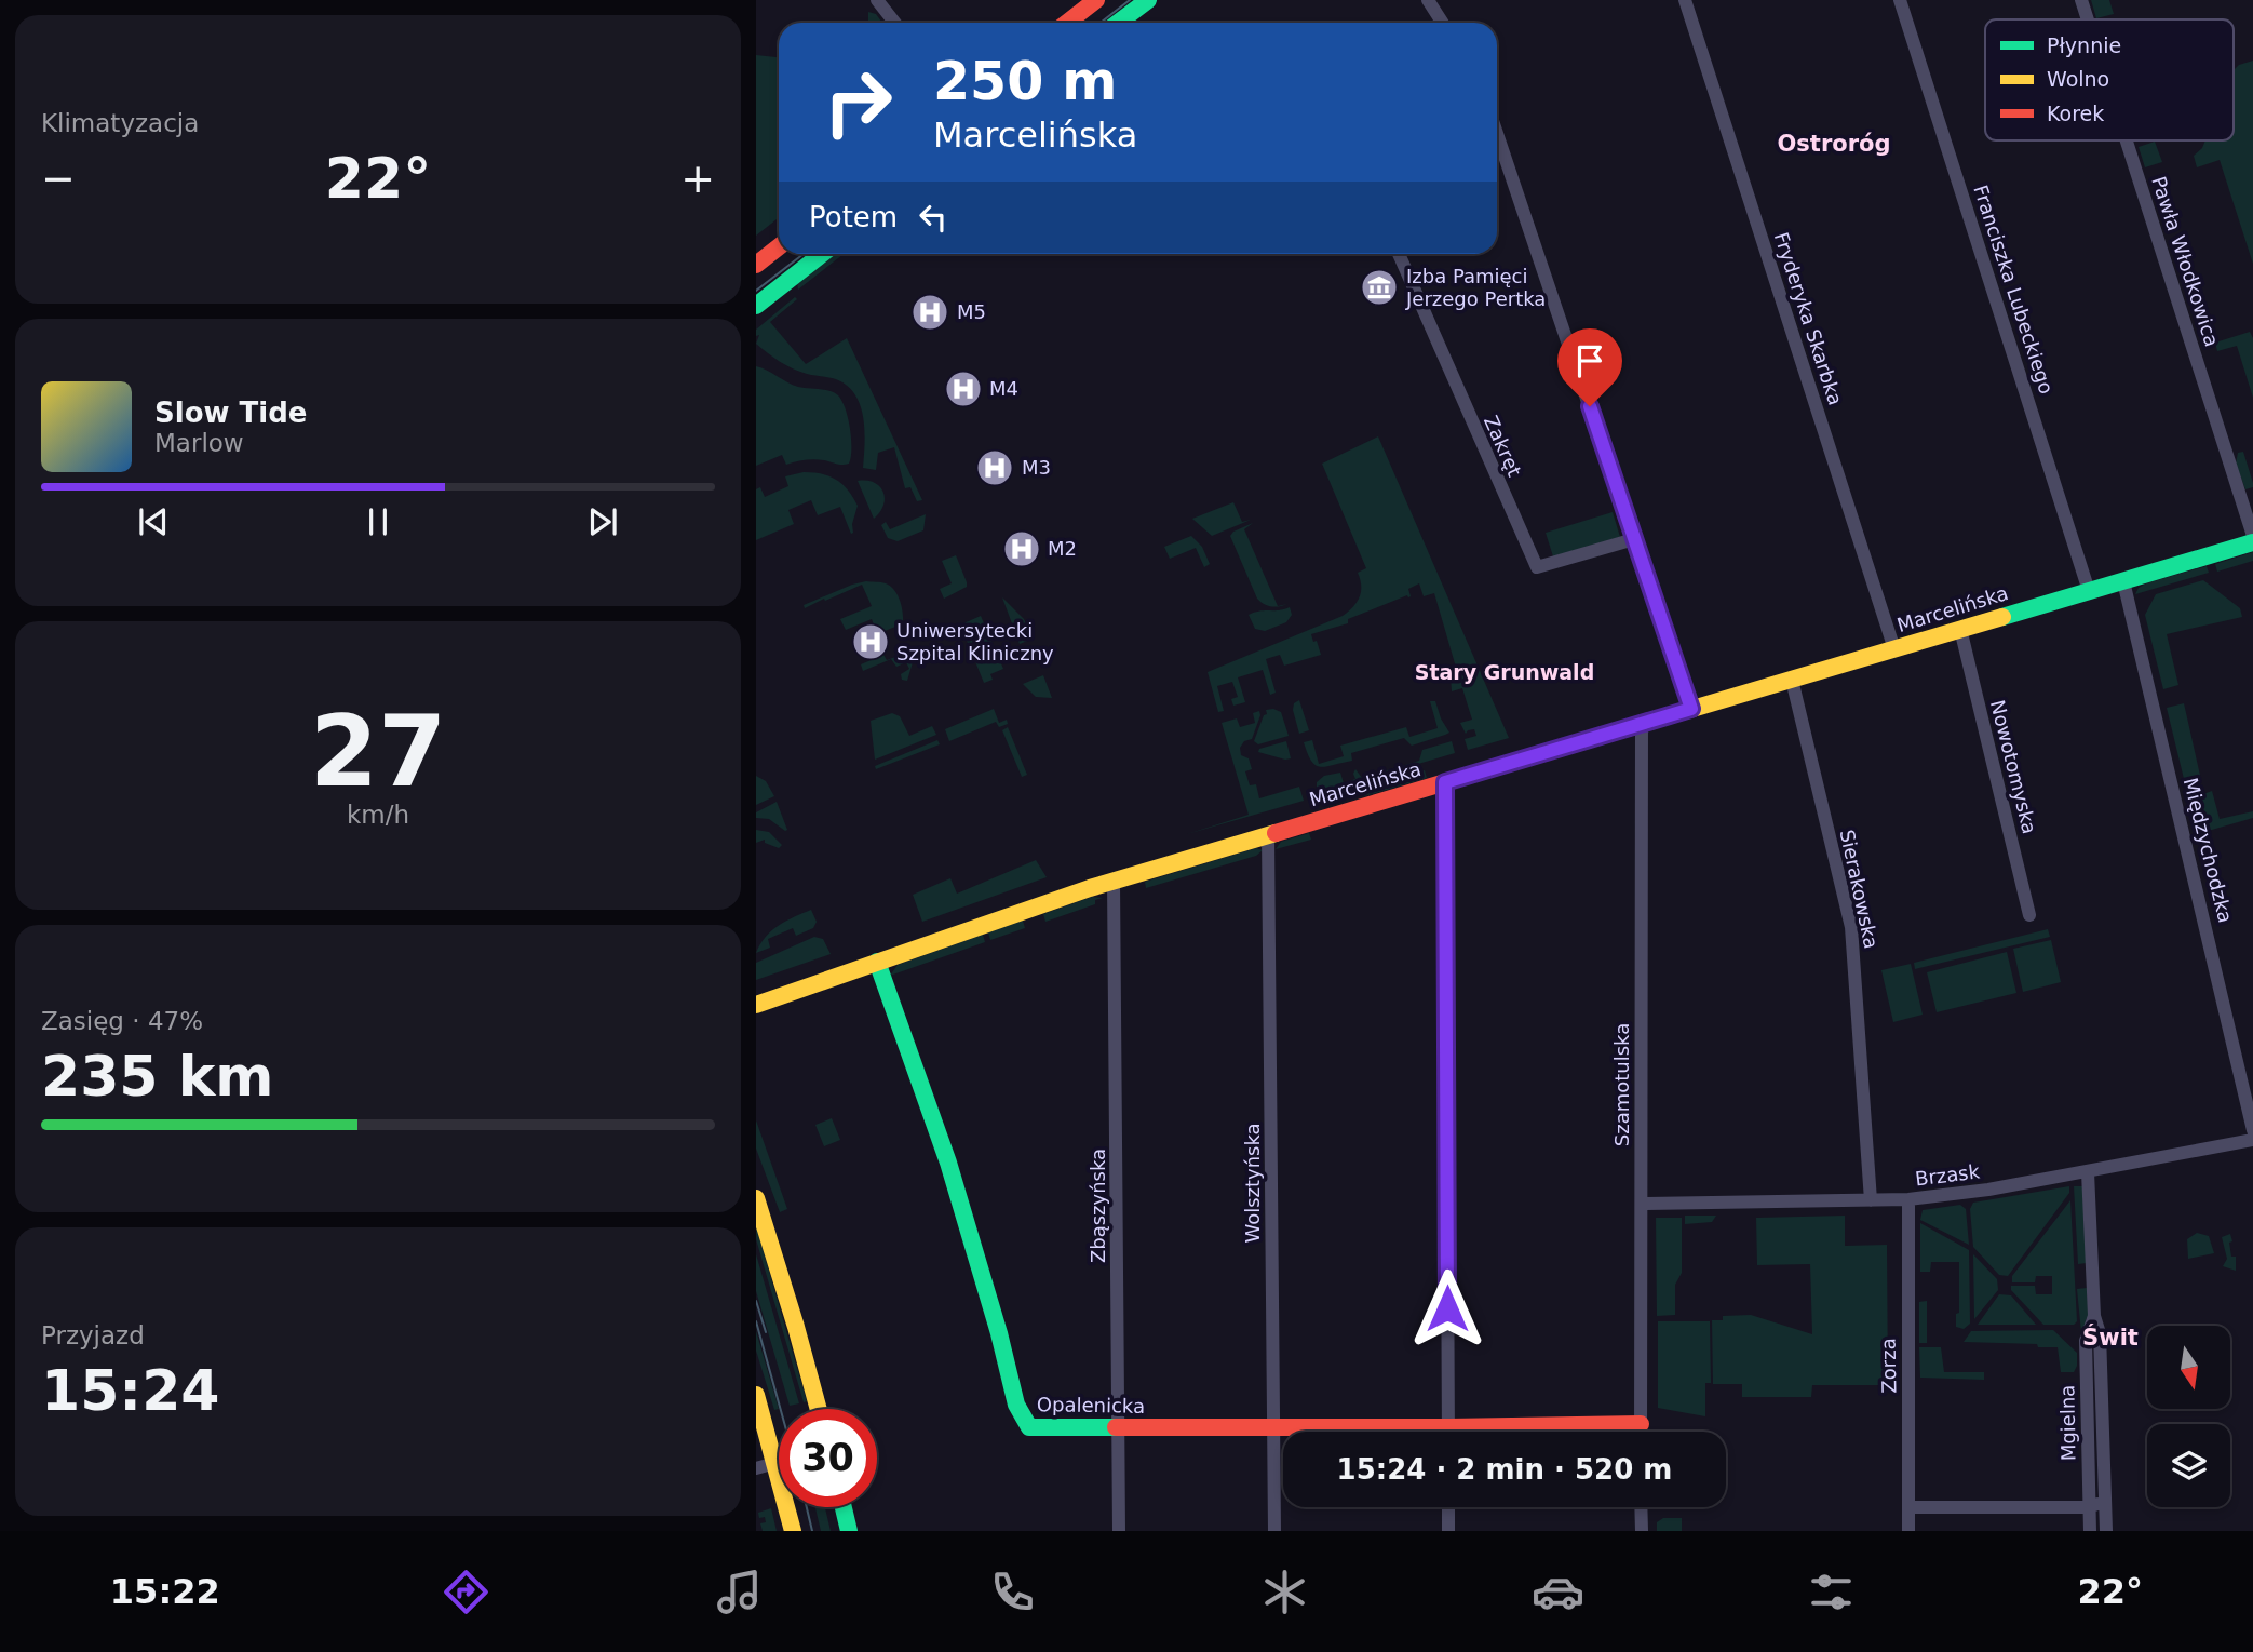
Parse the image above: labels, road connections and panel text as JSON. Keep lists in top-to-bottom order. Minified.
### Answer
{"streets":{"street":["Pawła Włodkowica","Franciszka Lubeckiego","Fryderyka Skarbka","Zakręt","Marcelińska","Nowotomyska","Międzychodzka","Sierakowska","Szamotulska","Brzask","Wolsztyńska","Zbąszyńska","Zorza","Opalenicka","Mgielna"]},"crossings":[["Franciszka Lubeckiego","Marcelińska"],["Fryderyka Skarbka","Marcelińska"],["Marcelińska","Nowotomyska"],["Marcelińska","Międzychodzka"],["Marcelińska","Sierakowska"],["Marcelińska","Szamotulska"],["Marcelińska","Wolsztyńska"],["Marcelińska","Zbąszyńska"],["Marcelińska","Opalenicka"],["Sierakowska","Brzask"],["Szamotulska","Brzask"],["Szamotulska","Opalenicka"],["Brzask","Zorza"],["Brzask","Mgielna"],["Wolsztyńska","Opalenicka"],["Zbąszyńska","Opalenicka"]],"districts":["Ostroróg","Stary Grunwald","Świt"],"places":{"museum":["Izba Pamięci Jerzego Pertka"],"hospital":["M5","M4","M3","M2","Uniwersytecki Szpital Kliniczny"]},"legend":["Płynnie","Wolno","Korek"],"north":"bottom","page":{"tile":["Klimatyzacja",["27","km/h"],["Zasięg · 47%","235 km"],["Przyjazd","15:24"]],"turn":["250 m","Marcelińska"],"heat":["−","22°","+"],"then":"Potem","song":["Slow Tide","Marlow"],"limit":"30","trip":"15:24 · 2 min · 520 m","tabs":["15:22","22°"]}}
